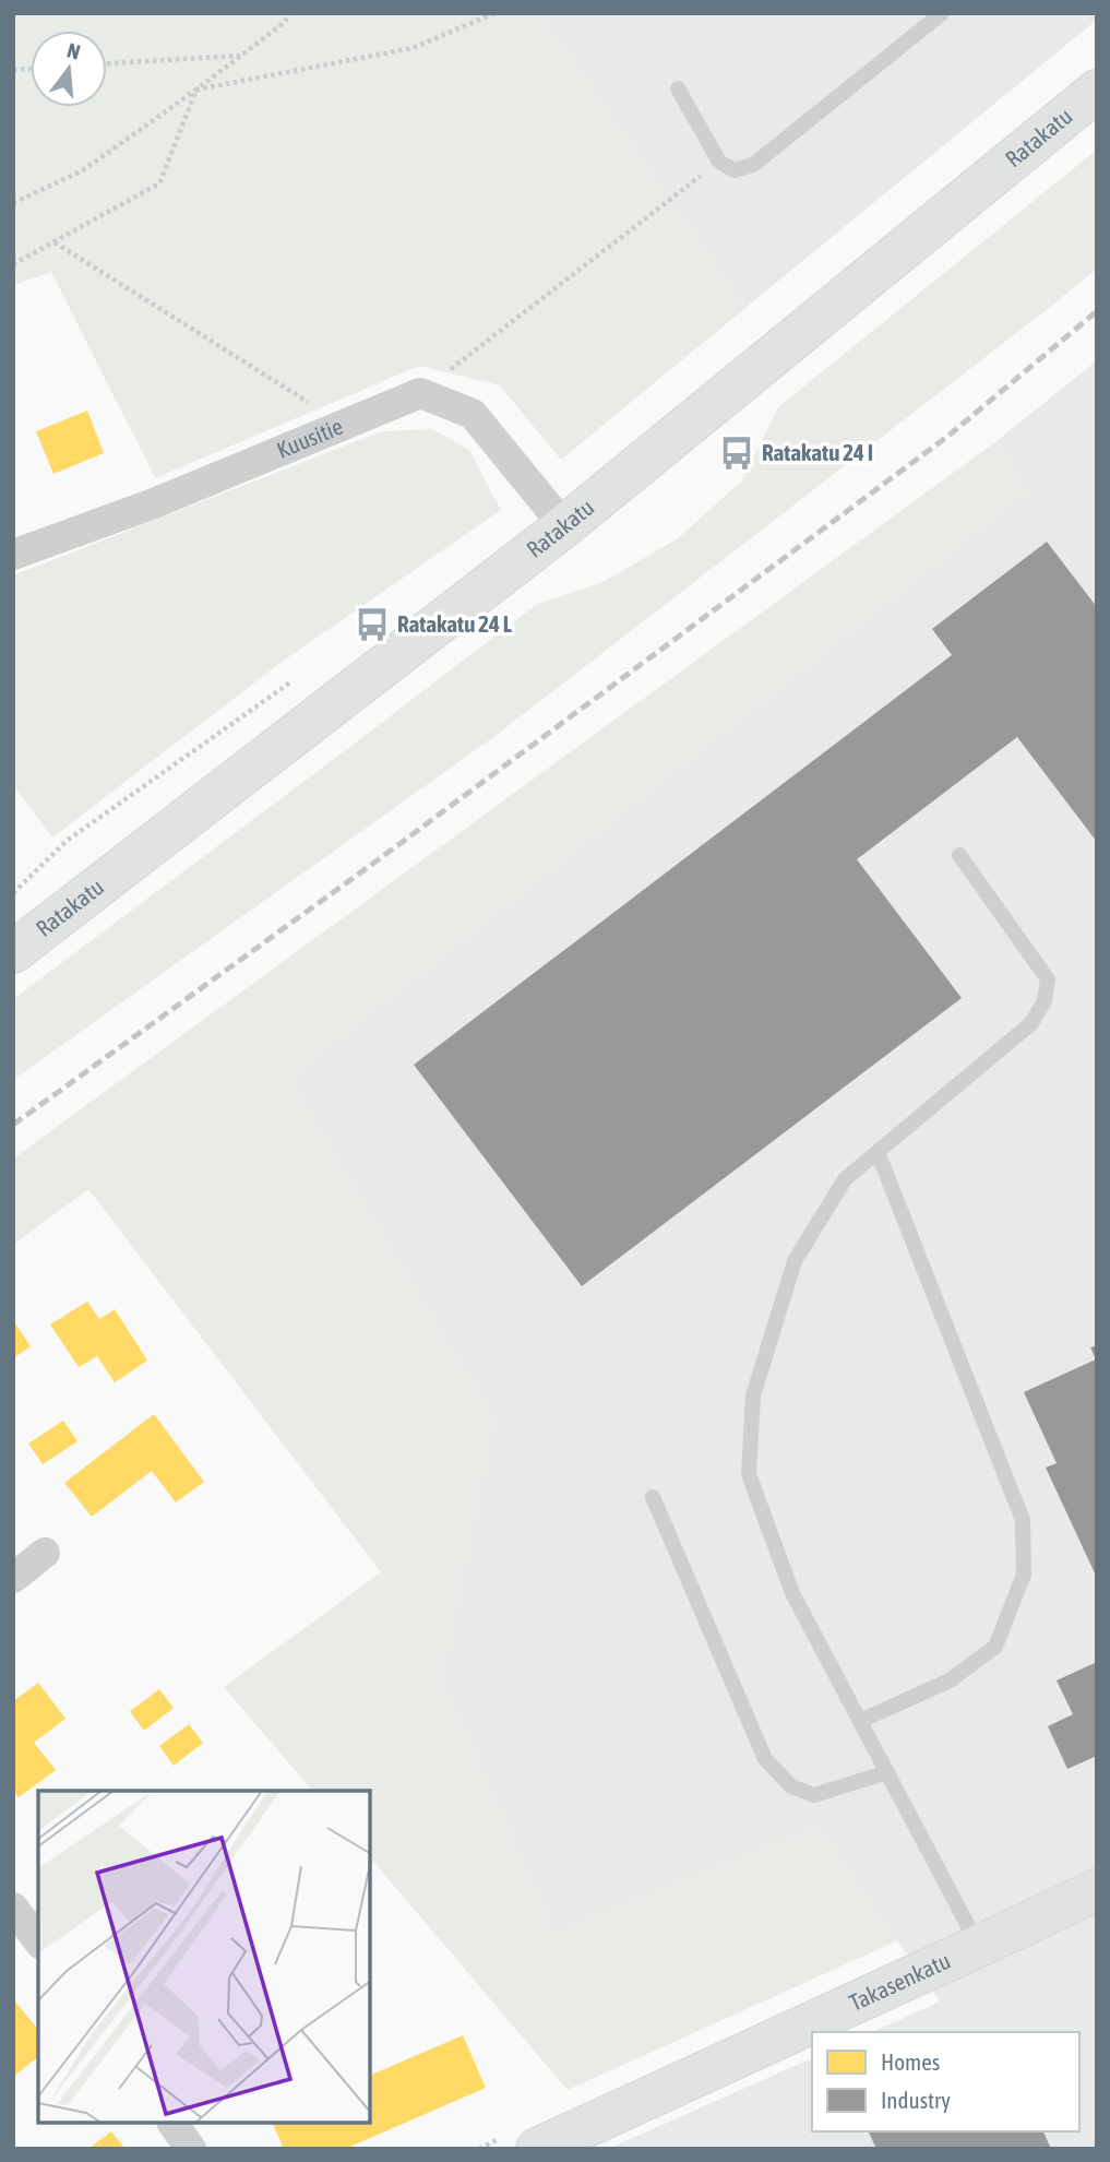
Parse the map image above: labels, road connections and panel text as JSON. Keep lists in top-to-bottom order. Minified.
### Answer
{"streets":{"street":["Ratakatu","Kuusitie","Takasenkatu"]},"places":{"bus stop":["Ratakatu 24 I","Ratakatu 24 L"]},"legend":["Homes","Industry"],"north":"top"}
